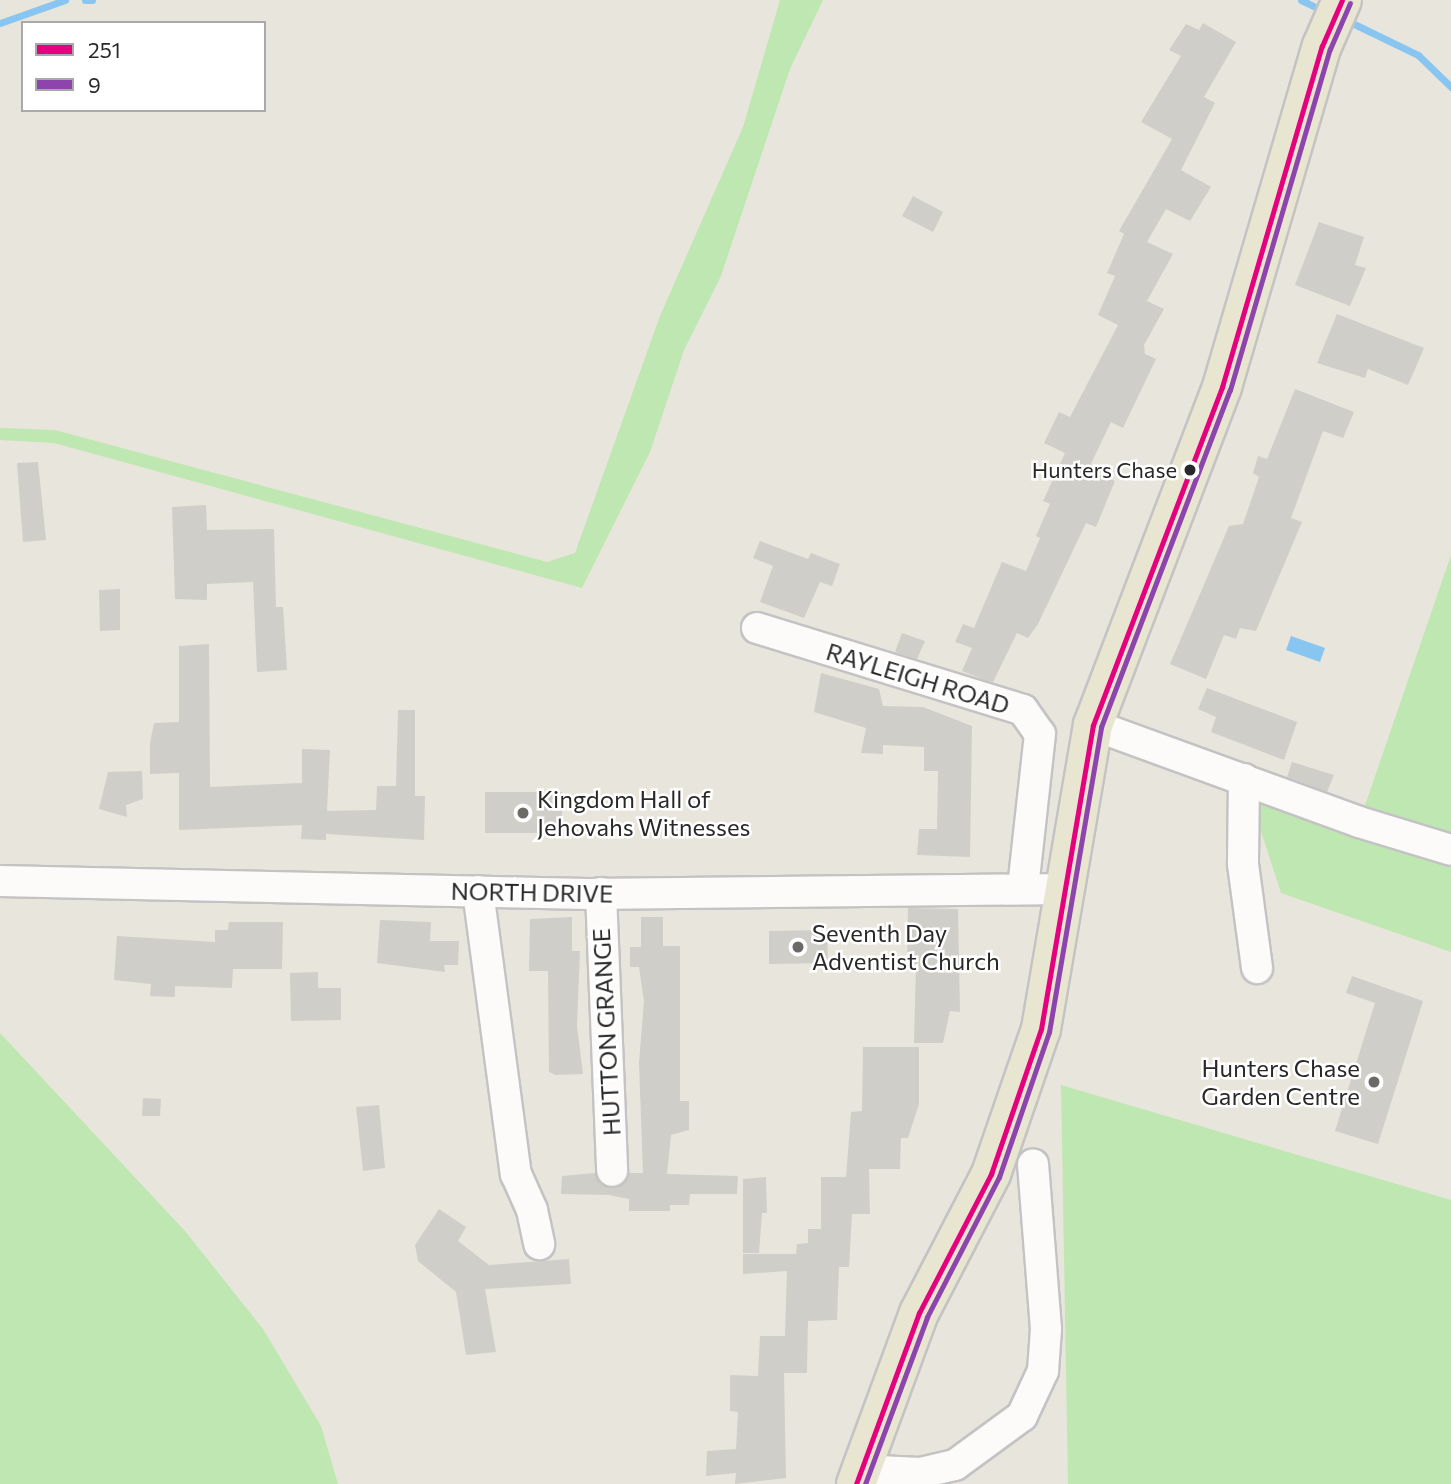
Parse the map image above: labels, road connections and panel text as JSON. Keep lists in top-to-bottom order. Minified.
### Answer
{"streets":{"street":["RAYLEIGH ROAD","NORTH DRIVE","HUTTON GRANGE"]},"crossings":[["RAYLEIGH ROAD","NORTH DRIVE"],["NORTH DRIVE","HUTTON GRANGE"]],"places":["Hunters Chase","Kingdom Hall of Jehovahs Witnesses","Seventh Day Adventist Church","Hunters Chase Garden Centre"],"lines":["transit line 251","transit line 9"],"legend":["251","9"]}
